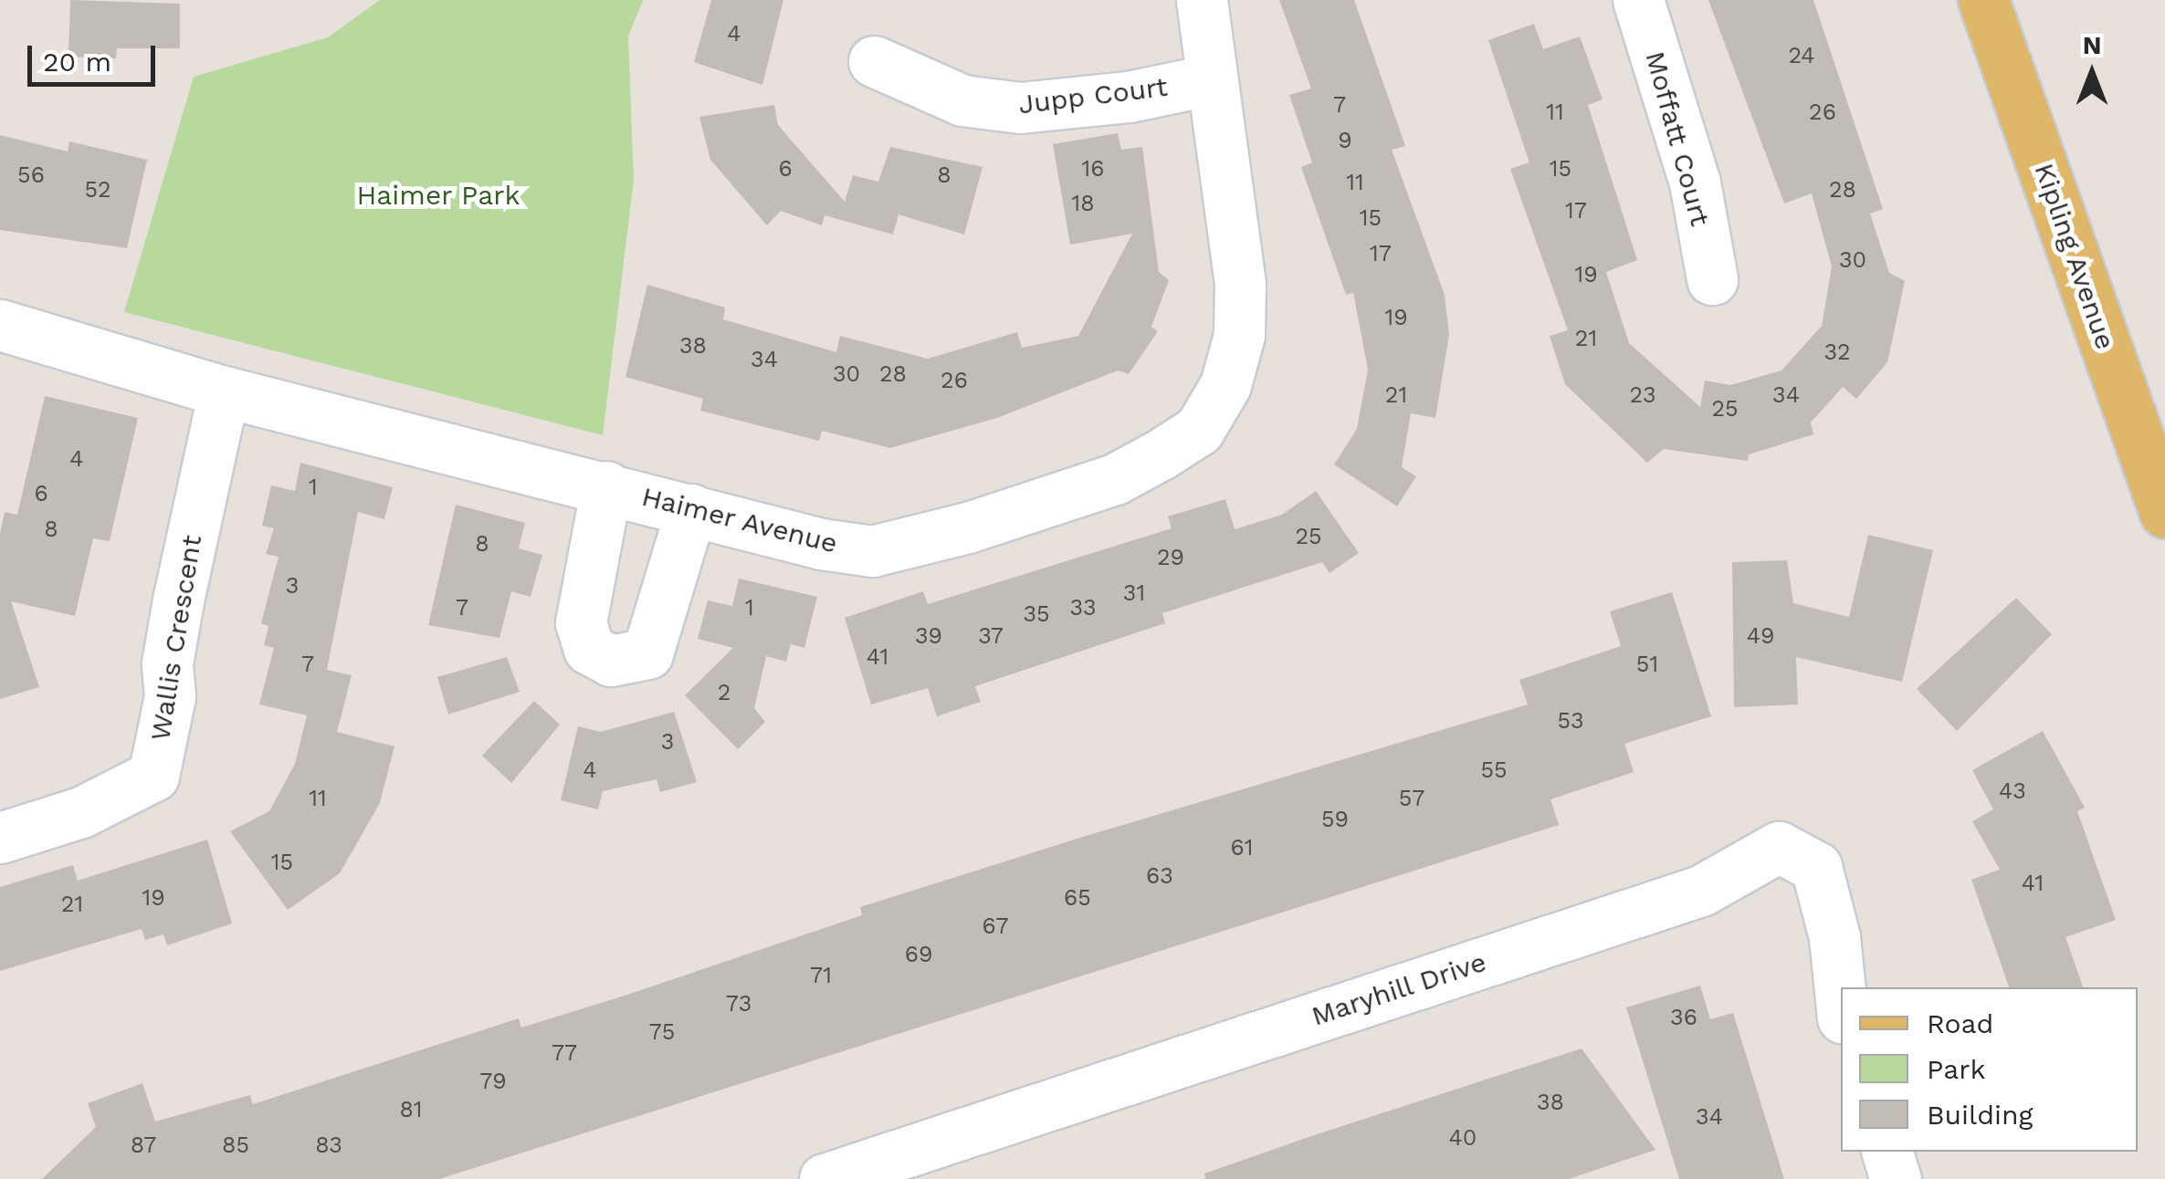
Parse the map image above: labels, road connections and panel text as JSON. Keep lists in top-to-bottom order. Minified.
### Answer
{"streets":{"main road":["Kipling Avenue"],"street":["Jupp Court","Moffatt Court","Haimer Avenue","Wallis Crescent","Maryhill Drive"]},"crossings":[["Jupp Court","Haimer Avenue"],["Haimer Avenue","Wallis Crescent"]],"parks":["Haimer Park"],"house_numbers":["4","24","7","11","26","9","6","16","15","56","8","11","52","28","18","17","15","17","30","19","19","21","38","32","34","30","28","26","21","23","34","25","4","1","6","8","25","8","29","3","31","7","1","33","35","39","37","49","41","7","51","2","53","3","4","55","43","11","57","59","61","15","63","41","19","65","21","67","69","71","73","36","75","77","79","38","81","34","40","87","85","83"],"legend":["Road","Park","Building"],"scale_bar":"20 m","north":"top"}
